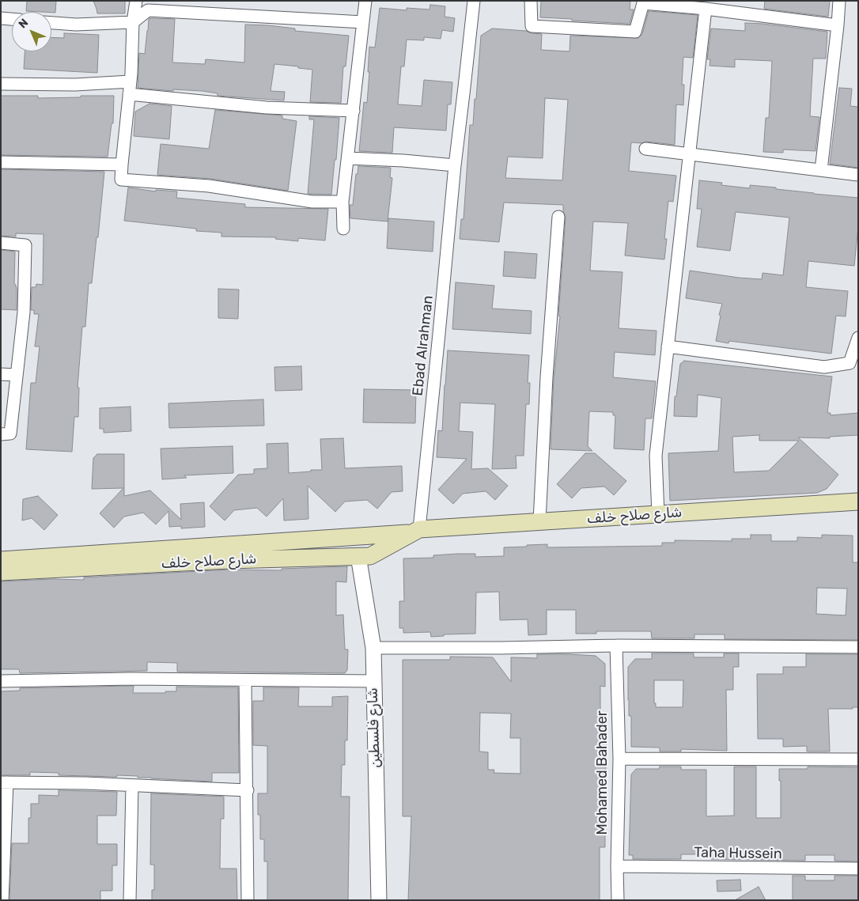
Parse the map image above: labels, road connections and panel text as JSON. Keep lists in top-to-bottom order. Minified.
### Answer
{"streets":{"main road":["شارع صلاح خلف"],"street":["Ebad Alrahman","شارع فلسطين","Mohamed Bahader","Taha Hussein"]},"crossings":[["Ebad Alrahman","شارع صلاح خلف"],["شارع صلاح خلف","شارع فلسطين"],["Mohamed Bahader","Taha Hussein"]],"north":"top left"}
